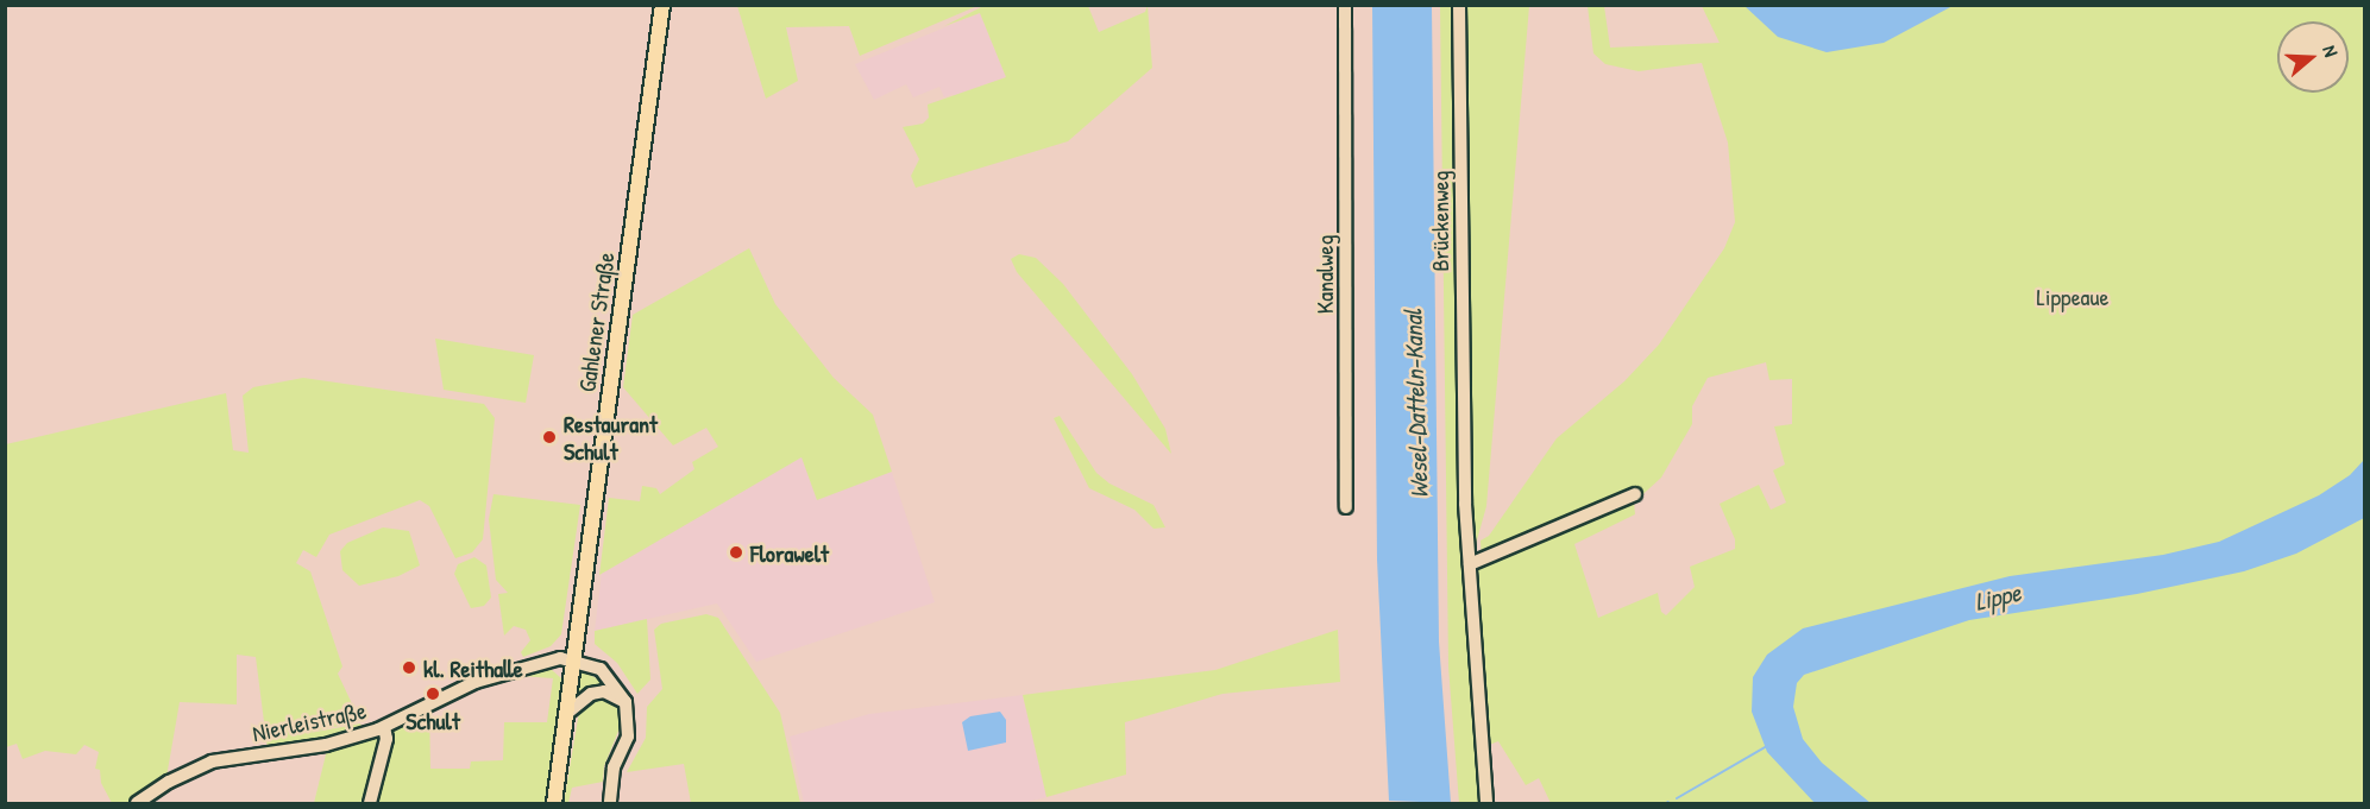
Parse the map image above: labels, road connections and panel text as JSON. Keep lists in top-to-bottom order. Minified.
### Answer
{"streets":{"main road":["Gahlener Straße"],"street":["Brückenweg","Kanalweg","Nierleistraße"]},"crossings":[["Gahlener Straße","Nierleistraße"]],"water":["Wesel-Datteln-Kanal","Lippe"],"parks":["Lippeaue"],"places":["Restaurant Schult","Florawelt","kl. Reithalle","Schult"],"north":"right"}
